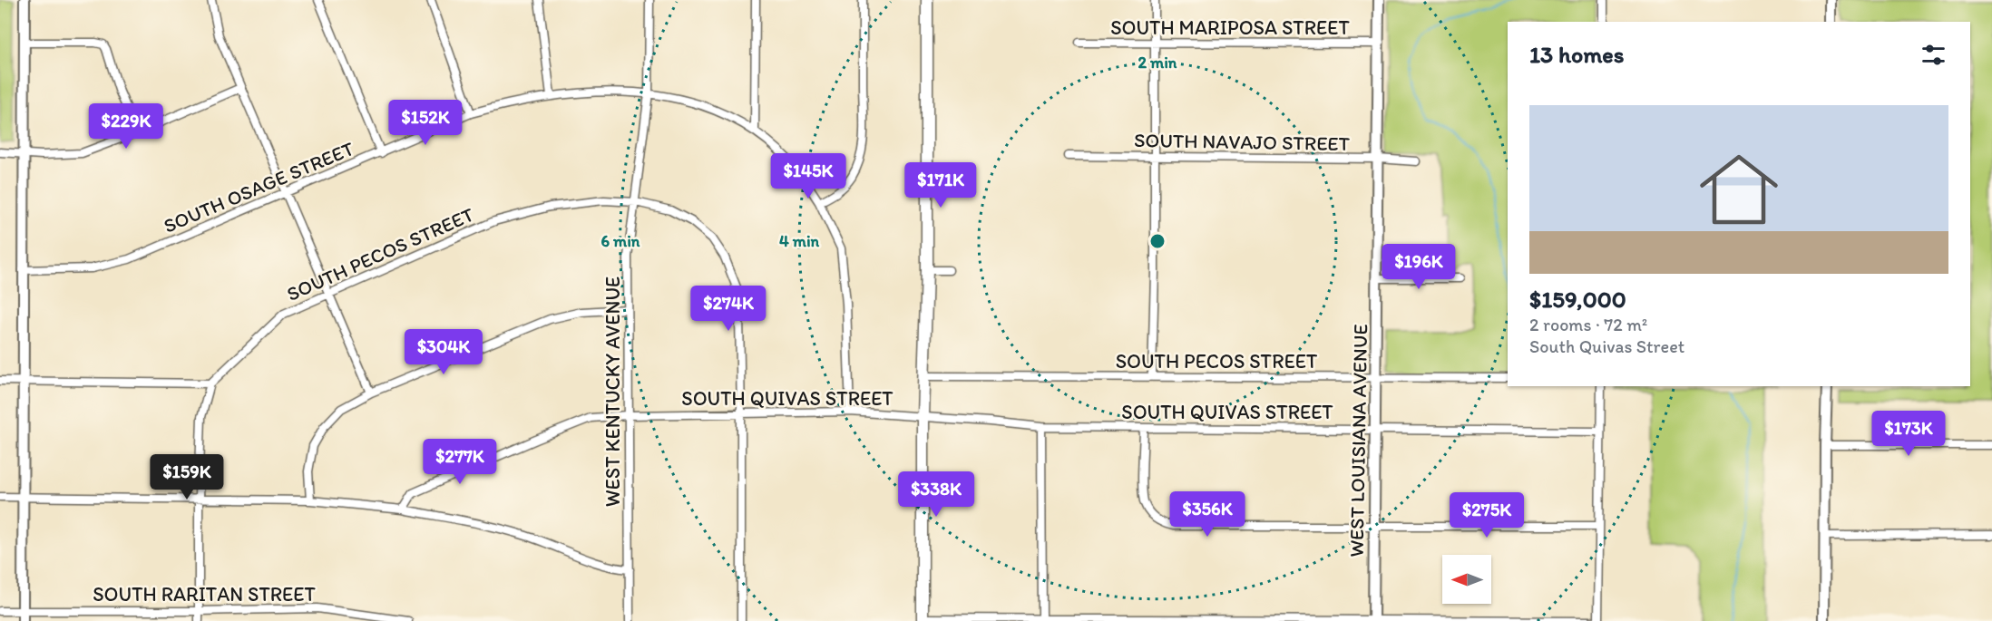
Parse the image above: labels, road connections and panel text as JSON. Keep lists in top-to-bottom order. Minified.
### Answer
{"streets":{"street":["SOUTH MARIPOSA STREET","SOUTH NAVAJO STREET","SOUTH OSAGE STREET","SOUTH PECOS STREET","WEST KENTUCKY AVENUE","SOUTH QUIVAS STREET","WEST LOUISIANA AVENUE","SOUTH RARITAN STREET"]},"crossings":[["SOUTH MARIPOSA STREET","WEST LOUISIANA AVENUE"],["SOUTH NAVAJO STREET","WEST LOUISIANA AVENUE"],["SOUTH OSAGE STREET","WEST KENTUCKY AVENUE"],["SOUTH OSAGE STREET","SOUTH QUIVAS STREET"],["SOUTH PECOS STREET","WEST KENTUCKY AVENUE"],["SOUTH PECOS STREET","SOUTH QUIVAS STREET"],["SOUTH PECOS STREET","WEST LOUISIANA AVENUE"],["WEST KENTUCKY AVENUE","SOUTH QUIVAS STREET"],["SOUTH QUIVAS STREET","WEST LOUISIANA AVENUE"]],"north":"left","page":{"heading":"13 homes","list":[{"name":"$159,000","note":"2 rooms · 72 m² · South Quivas Street"}],"price":["$152K","$229K","$145K","$171K","$196K","$274K","$304K","$173K","$277K","$159K","$338K","$356K","$275K"]},"rings":["2 min","4 min","6 min"]}
